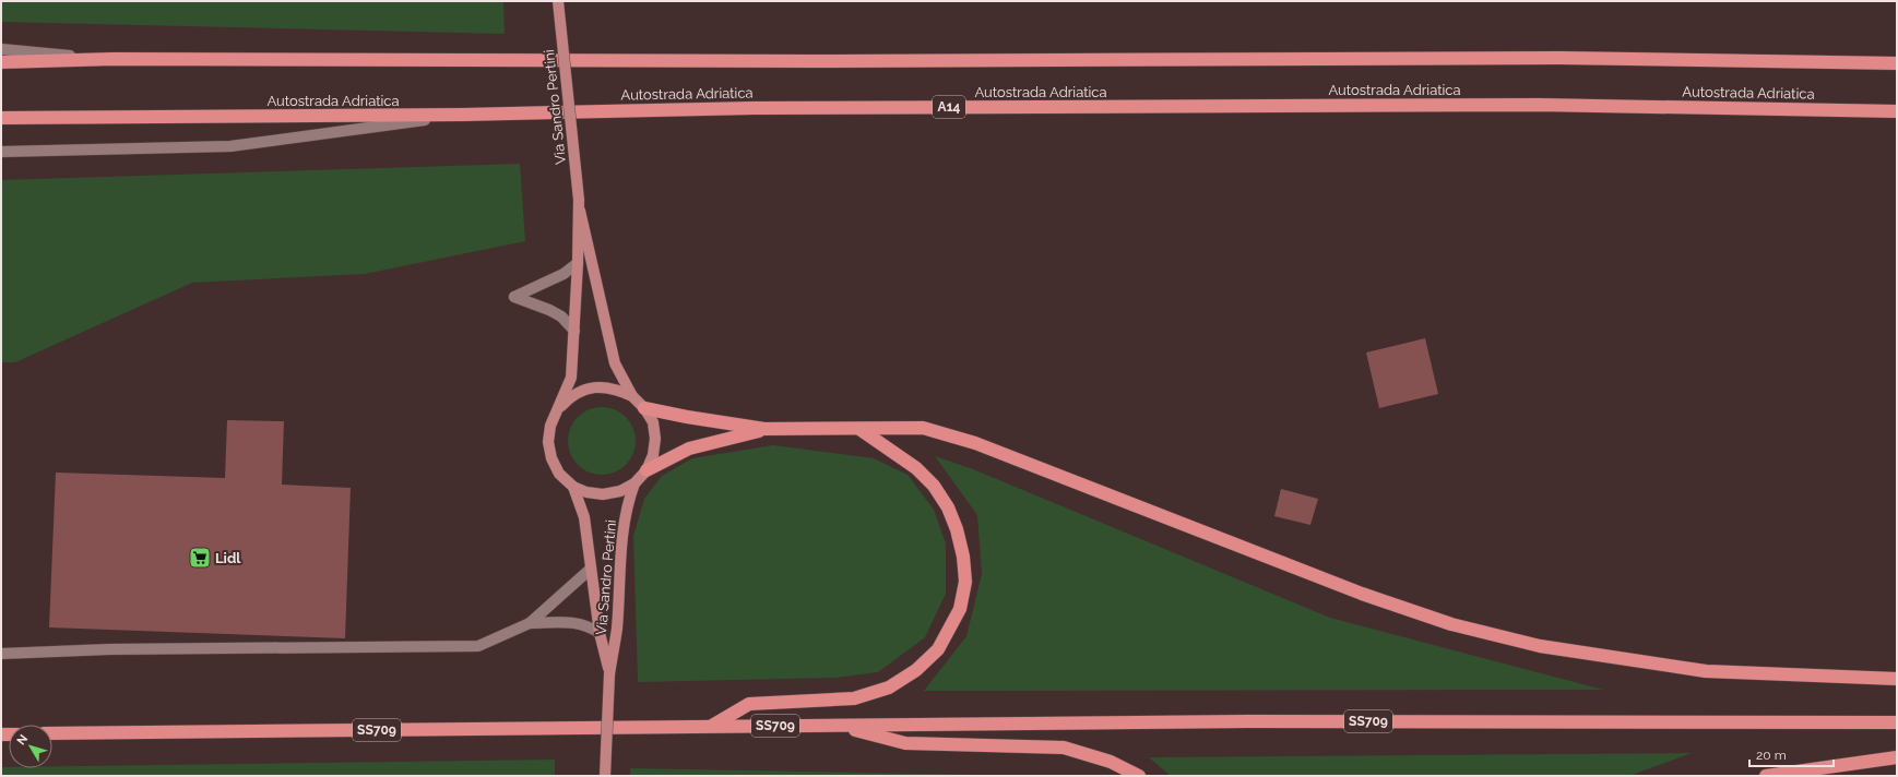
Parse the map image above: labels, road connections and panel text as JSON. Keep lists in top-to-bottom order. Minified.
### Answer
{"streets":{"highway":["Autostrada Adriatica","A14","SS709"],"main road":["Via Sandro Pertini"]},"places":{"supermarket":["Lidl"]},"scale_bar":"20 m","north":"top left"}
